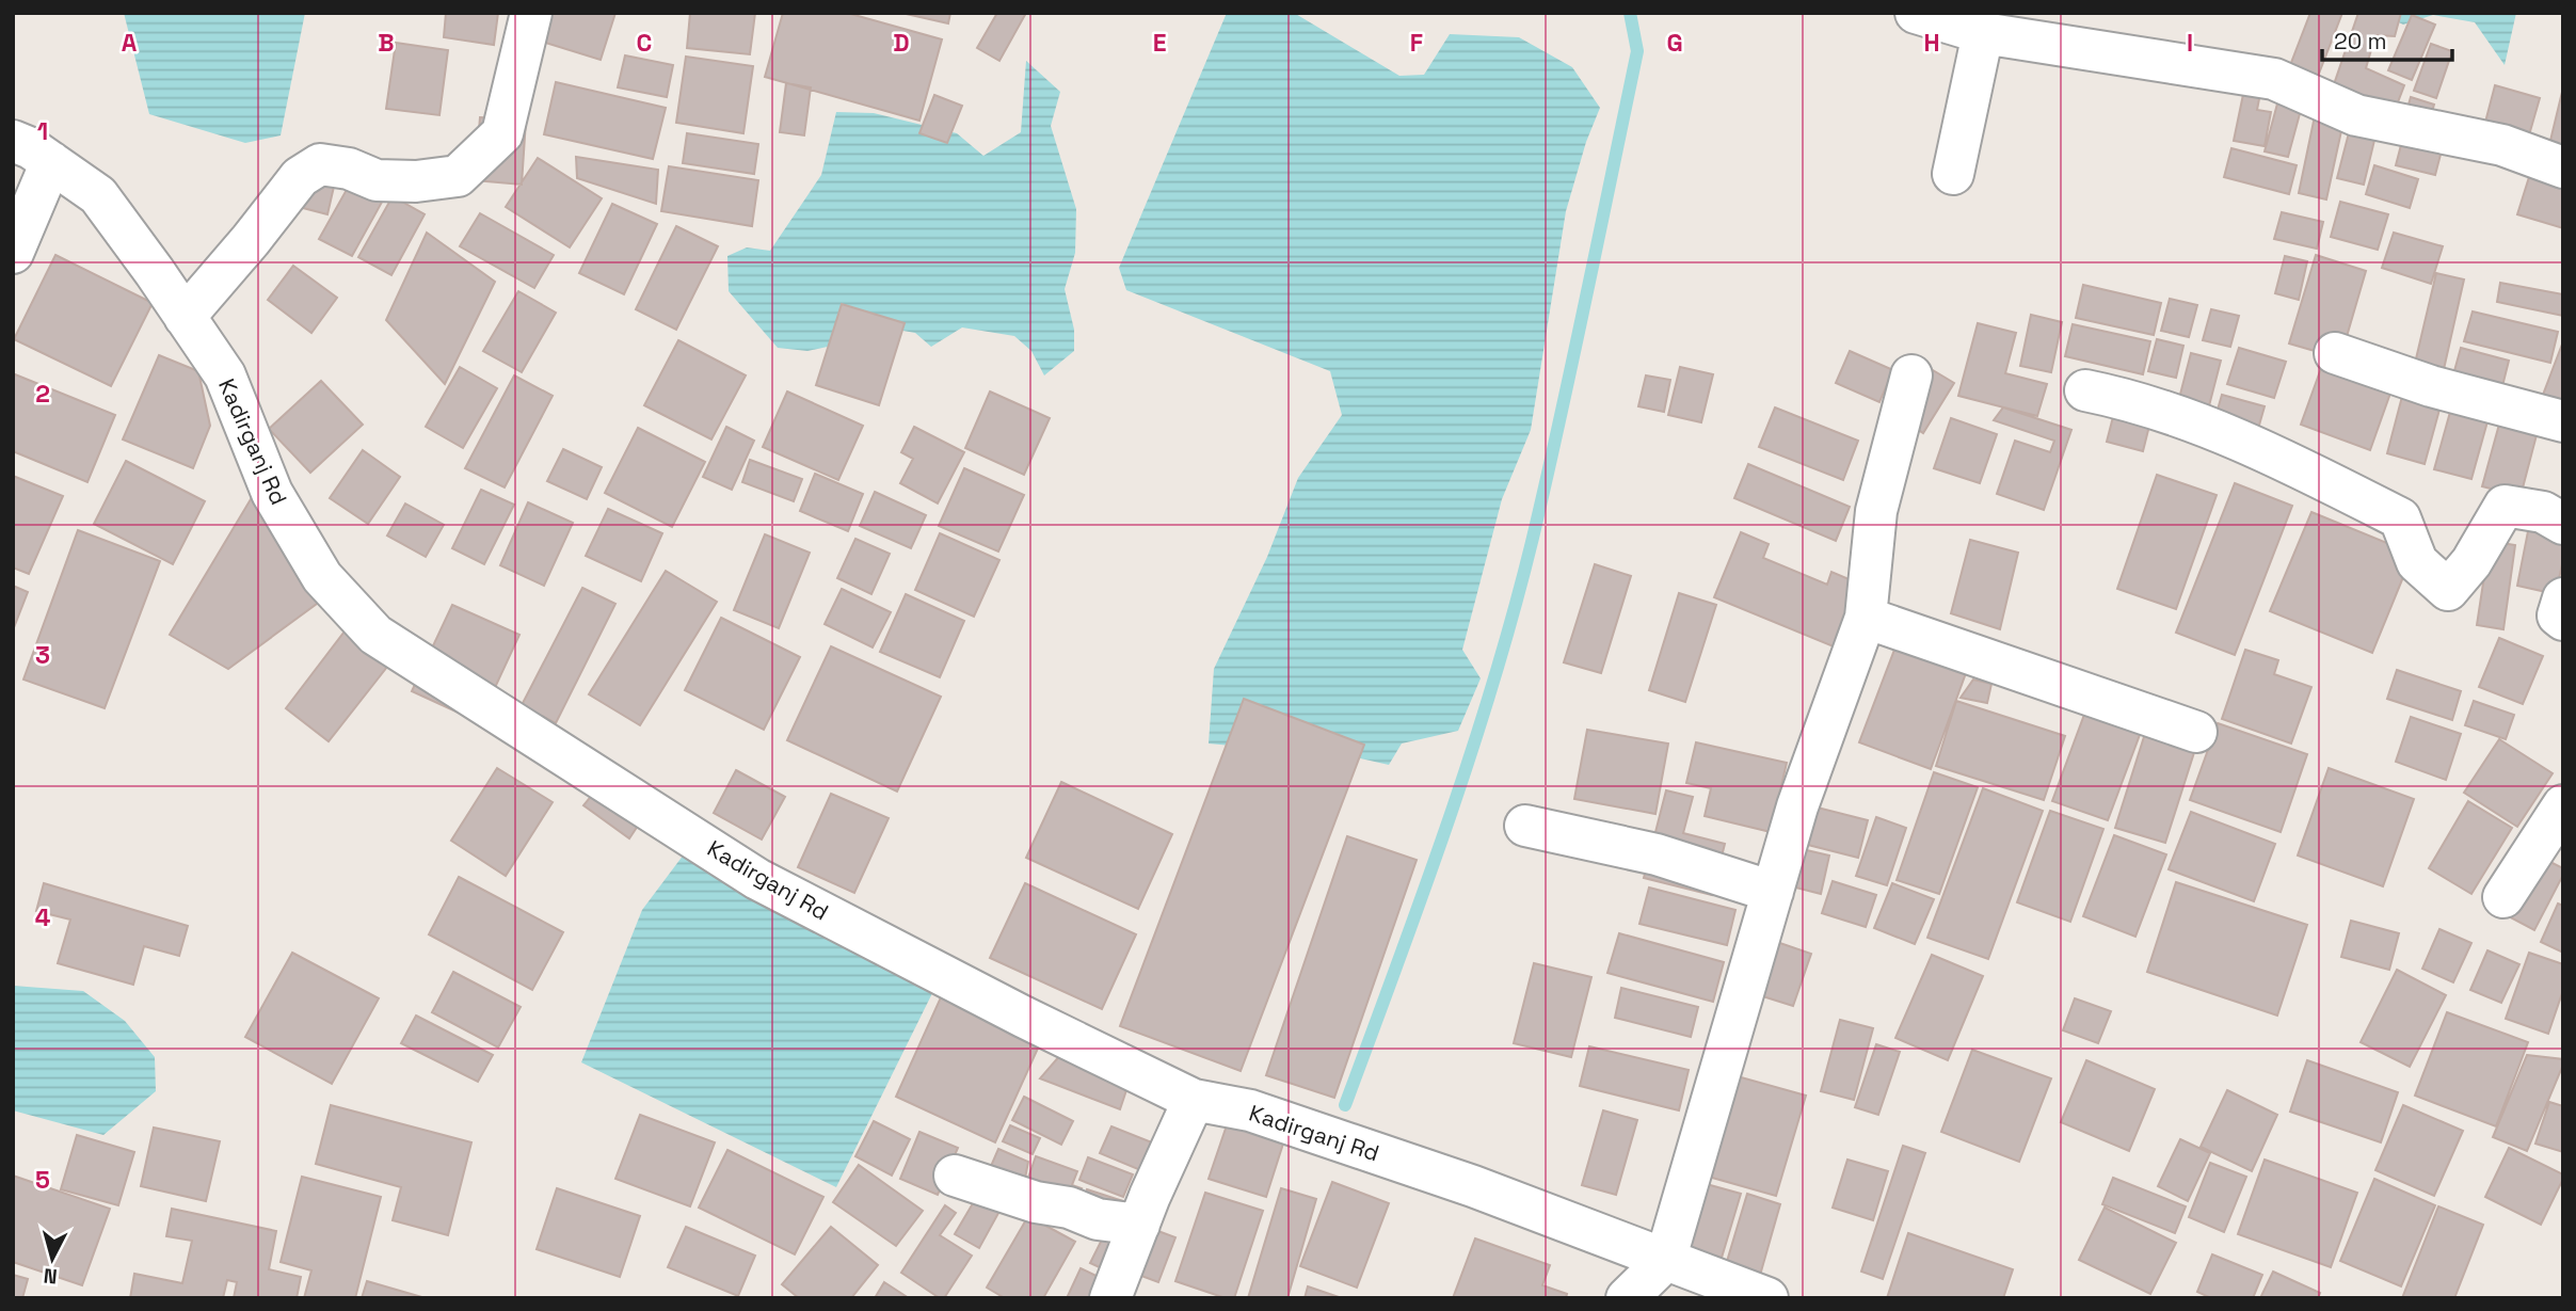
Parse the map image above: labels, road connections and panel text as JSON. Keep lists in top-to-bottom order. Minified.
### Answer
{"streets":{"street":["Kadirganj Rd"]},"scale_bar":"20 m","north":"bottom","grid":{"columns":["A","B","C","D","E","F","G","H","I"],"rows":["1","2","3","4","5"]}}
